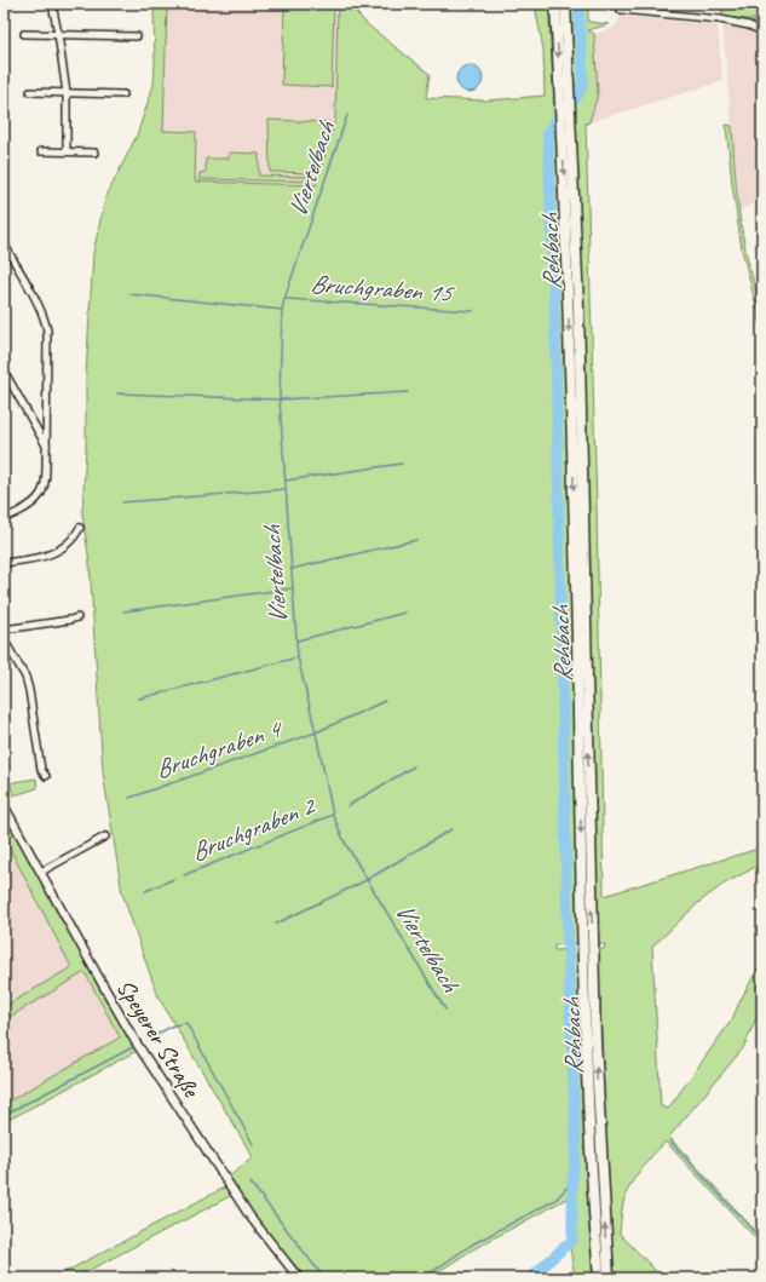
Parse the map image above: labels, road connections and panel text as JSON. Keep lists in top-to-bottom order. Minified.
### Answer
{"streets":{"street":["Speyerer Straße"]},"water":["Viertelbach","Rehbach","Bruchgraben 15","Bruchgraben 4","Bruchgraben 2"]}
